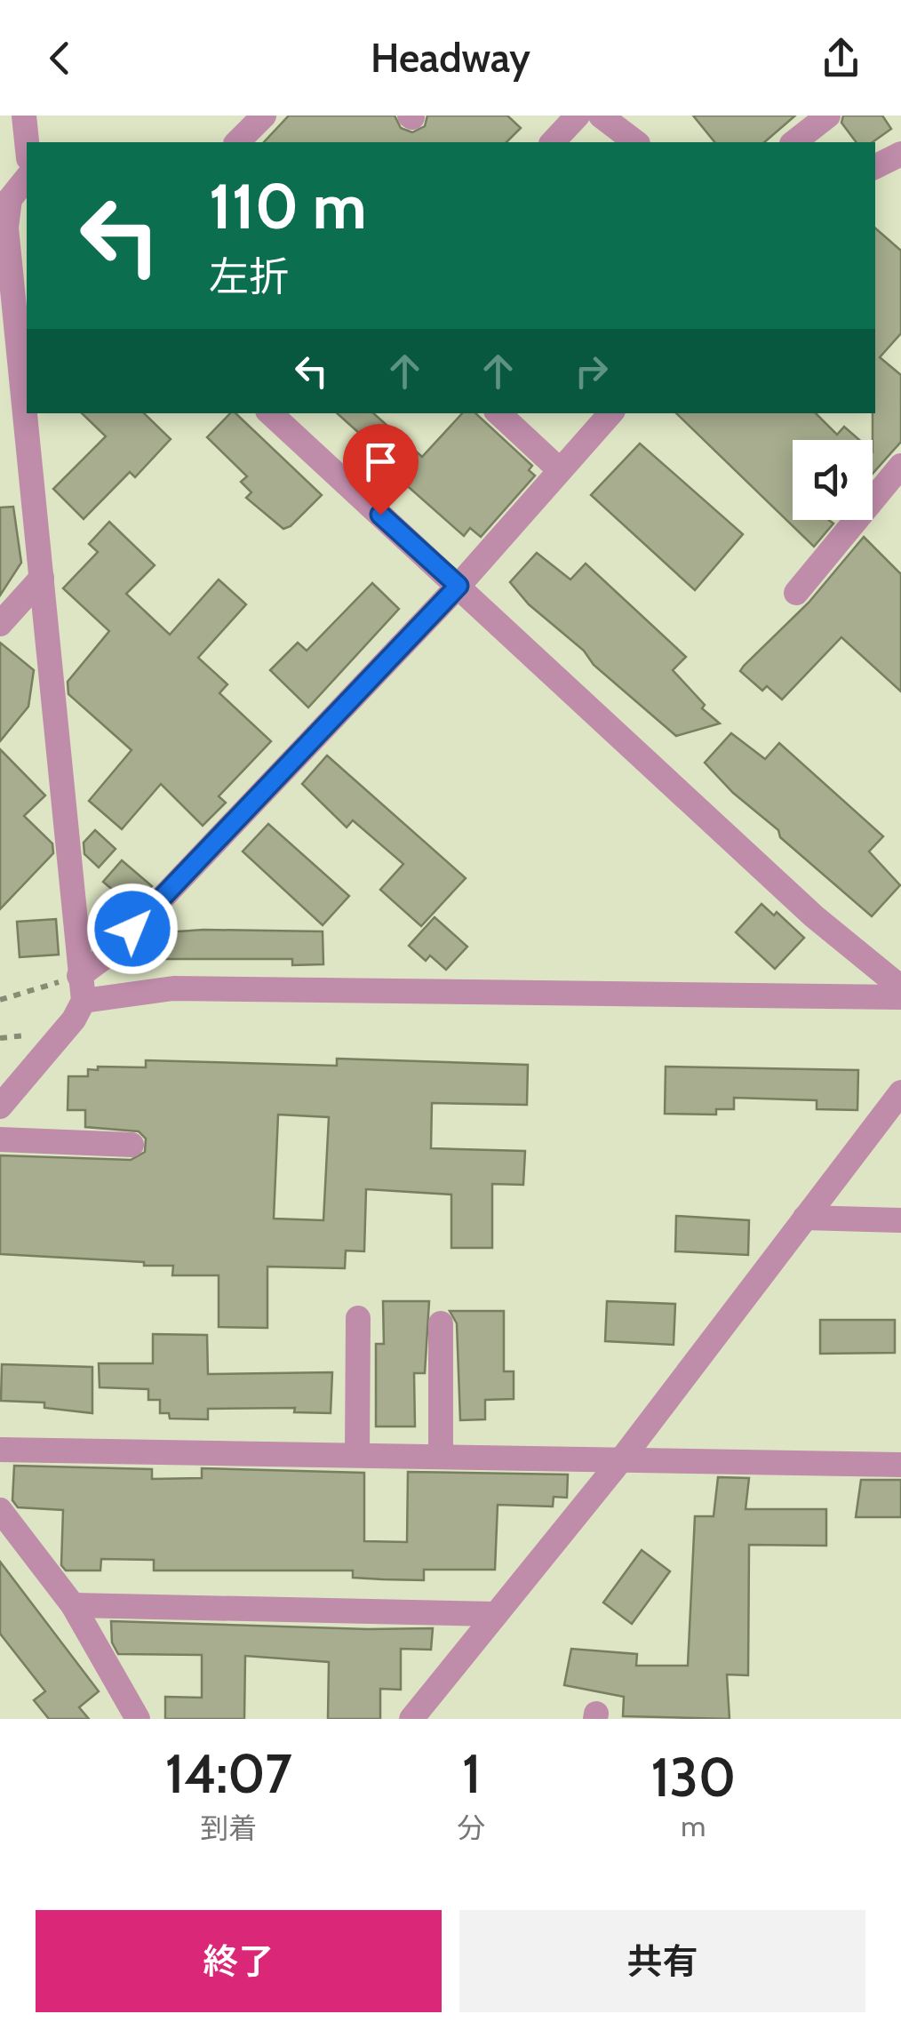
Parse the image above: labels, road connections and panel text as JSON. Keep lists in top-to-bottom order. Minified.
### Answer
{"page":{"header":"Headway","turn":["110 m","左折"],"eta":["14:07","到着","1","分","130","m"],"buttons":["終了","共有"]}}
